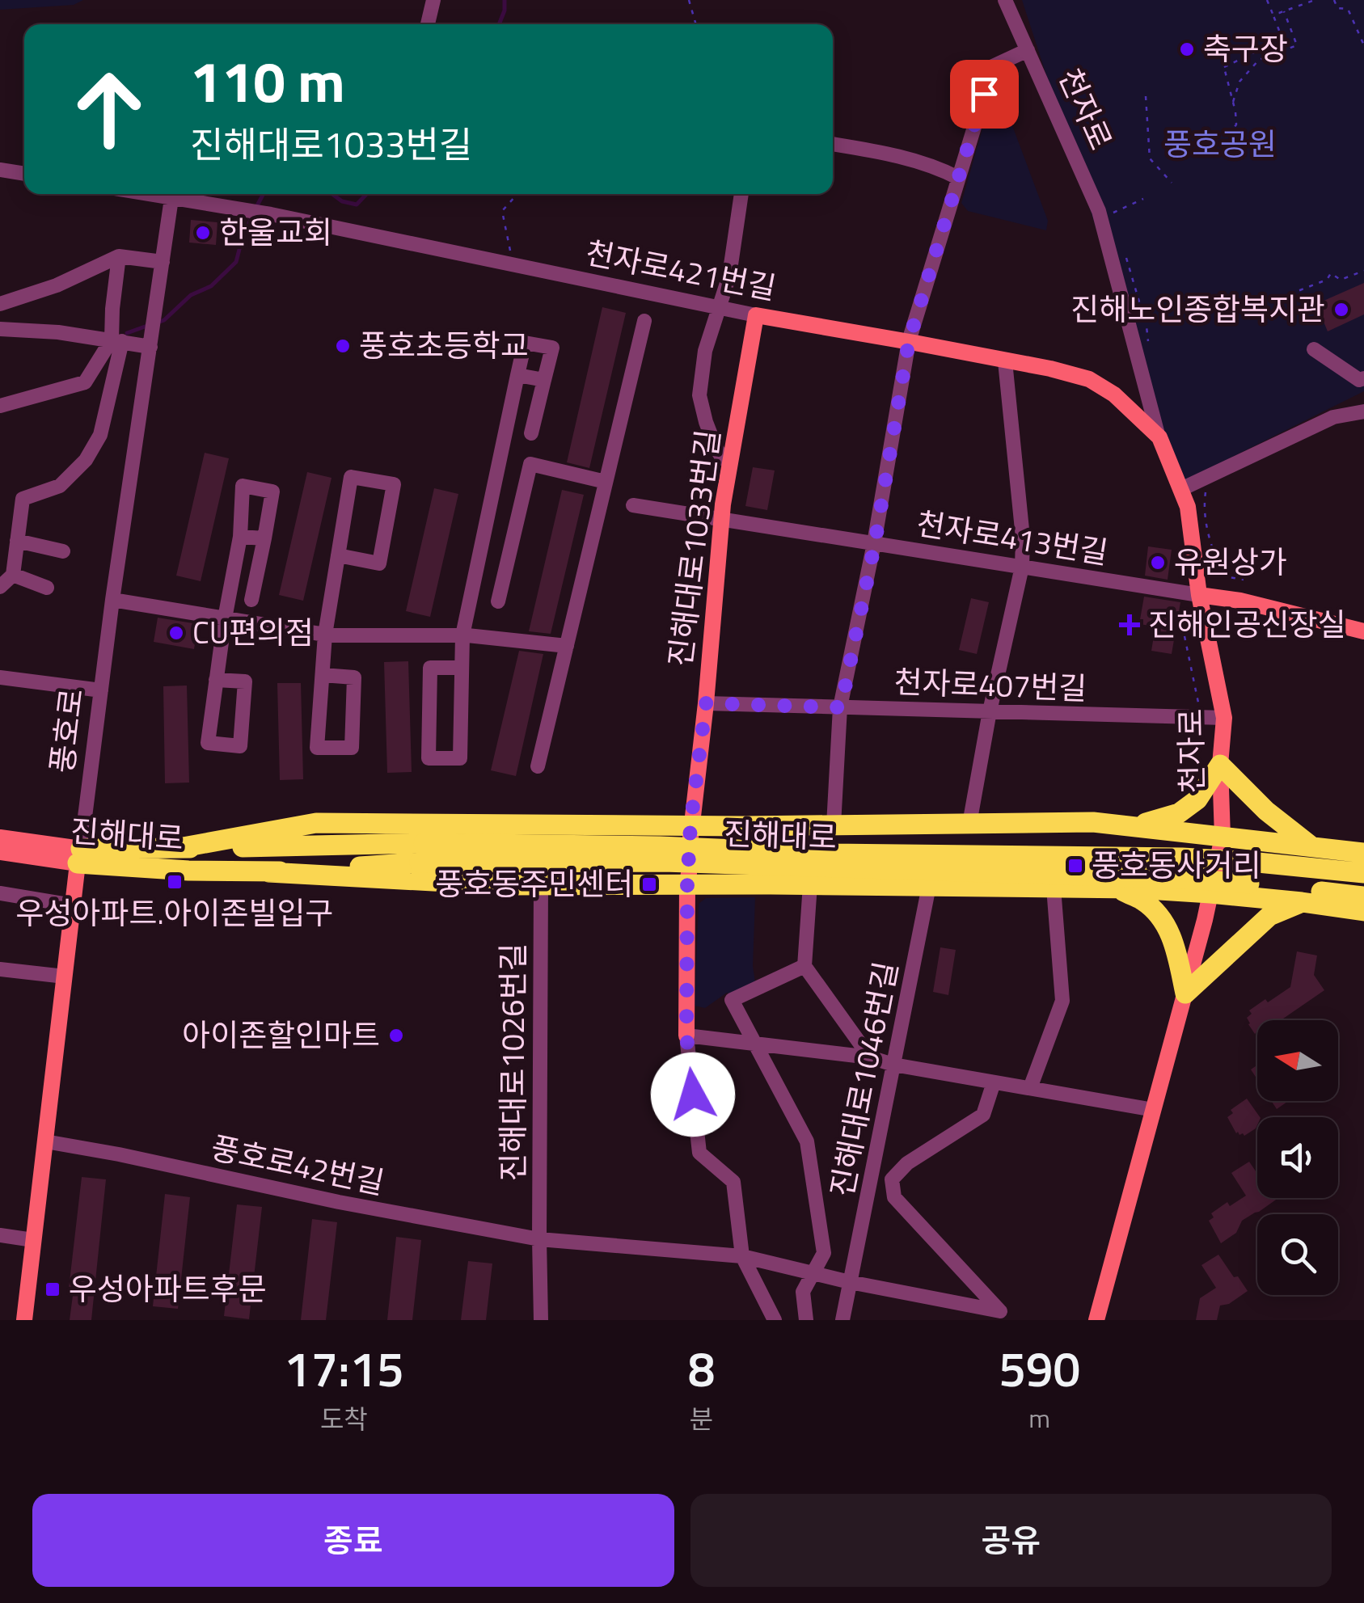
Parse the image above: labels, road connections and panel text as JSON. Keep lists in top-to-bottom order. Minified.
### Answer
{"streets":{"highway":["진해대로"],"main road":["천자로","천자로421번길","진해대로1033번길","풍호로"],"street":["천자로413번길","천자로407번길","진해대로1026번길","진해대로1046번길","풍호로42번길"]},"crossings":[["천자로","천자로421번길"],["천자로","천자로413번길"],["천자로","천자로407번길"],["천자로421번길","진해대로1033번길"],["천자로413번길","진해대로1033번길"],["진해대로1033번길","천자로407번길"],["풍호로","진해대로"],["풍호로","풍호로42번길"],["진해대로1026번길","풍호로42번길"],["진해대로1046번길","풍호로42번길"]],"parks":["풍호공원"],"places":{"other":["축구장","한울교회","진해노인종합복지관","풍호초등학교","유원상가","CU편의점","아이존할인마트"],"health":["진해인공신장실"],"transit":["풍호동사거리","우성아파트.아이존빌입구","풍호동주민센터","우성아파트후문"]},"north":"left","page":{"turn":["110 m","진해대로1033번길"],"eta":["17:15","도착","8","분","590","m"],"buttons":["종료","공유"]}}
